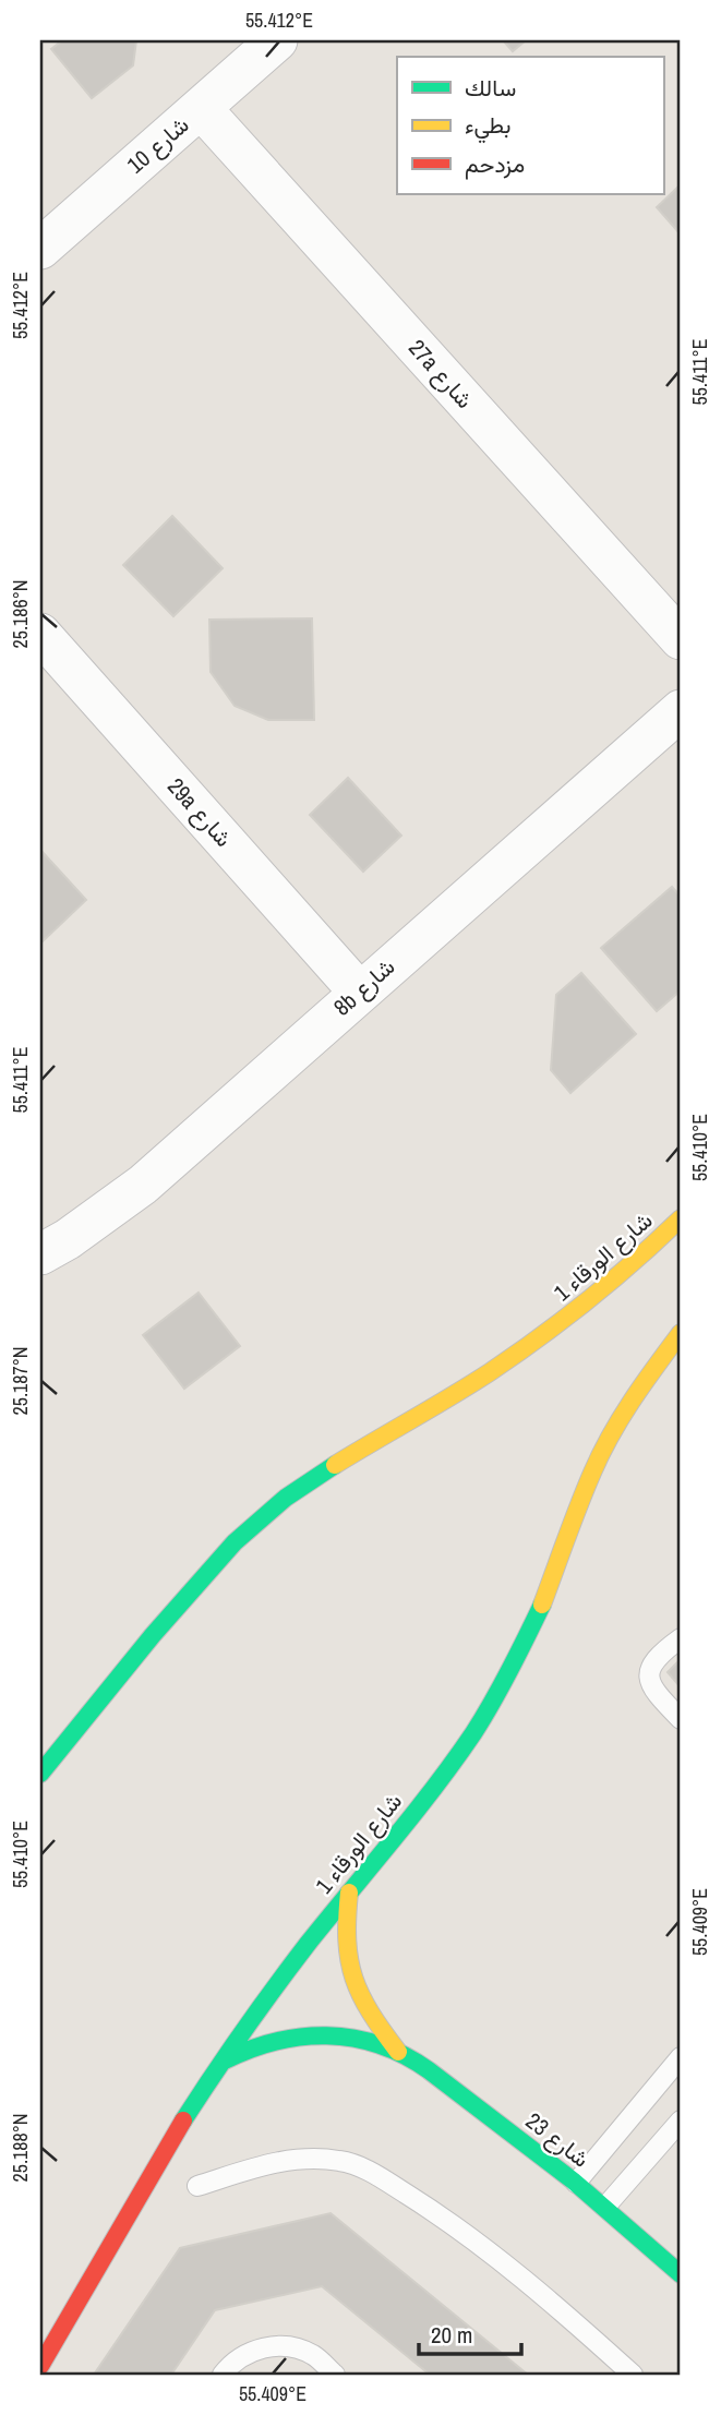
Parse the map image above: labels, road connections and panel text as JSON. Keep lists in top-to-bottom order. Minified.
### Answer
{"streets":{"main road":["شارع الورقاء 1","شارع 23"],"street":["شارع 10","27a شارع","29a شارع","8b شارع"]},"crossings":[["شارع 10","27a شارع"],["29a شارع","8b شارع"],["شارع الورقاء 1","شارع 23"]],"legend":["سالك","بطيء","مزدحم"],"scale_bar":"20 m","coordinates":["55.412°E","55.411°E","25.186°N","55.410°E","25.187°N","55.409°E","25.188°N"]}
